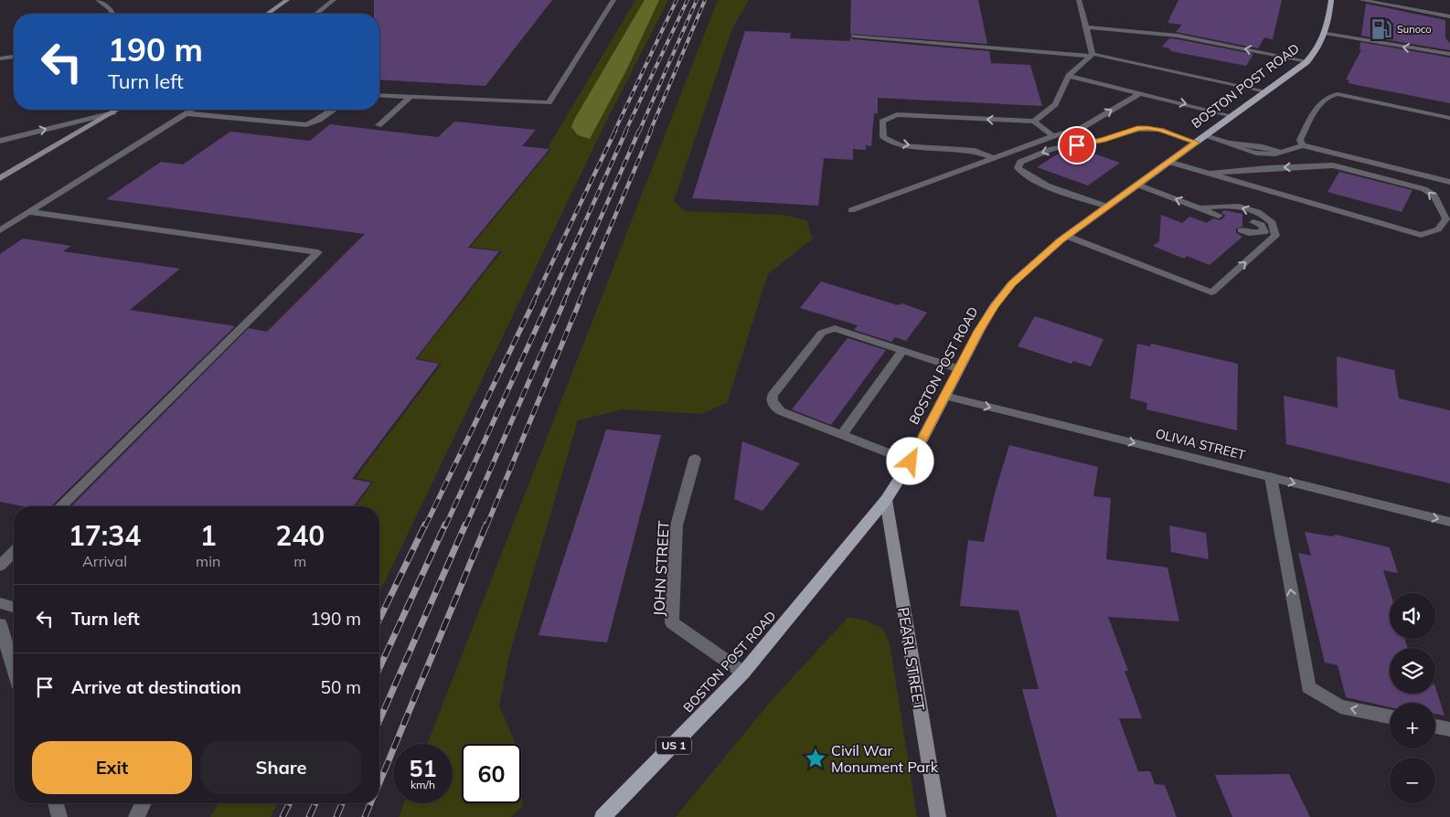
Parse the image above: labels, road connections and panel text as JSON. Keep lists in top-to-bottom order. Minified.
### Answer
{"streets":{"main road":["BOSTON POST ROAD","US 1"],"street":["OLIVIA STREET","JOHN STREET","PEARL STREET"]},"crossings":[["BOSTON POST ROAD","OLIVIA STREET"],["BOSTON POST ROAD","JOHN STREET"],["BOSTON POST ROAD","PEARL STREET"]],"one_way":["OLIVIA STREET"],"places":{"fuel station":["Sunoco"],"place":["Civil War Monument Park"]},"page":{"turn":["190 m","Turn left"],"eta":["17:34","Arrival","1","min","240","m"],"list":[{"name":"Turn left","value":"190 m"},{"name":"Arrive at destination","value":"50 m"}],"map_buttons":["+","−"],"buttons":["Exit","Share"],"speed":"51 km/h","limit":"60"}}
